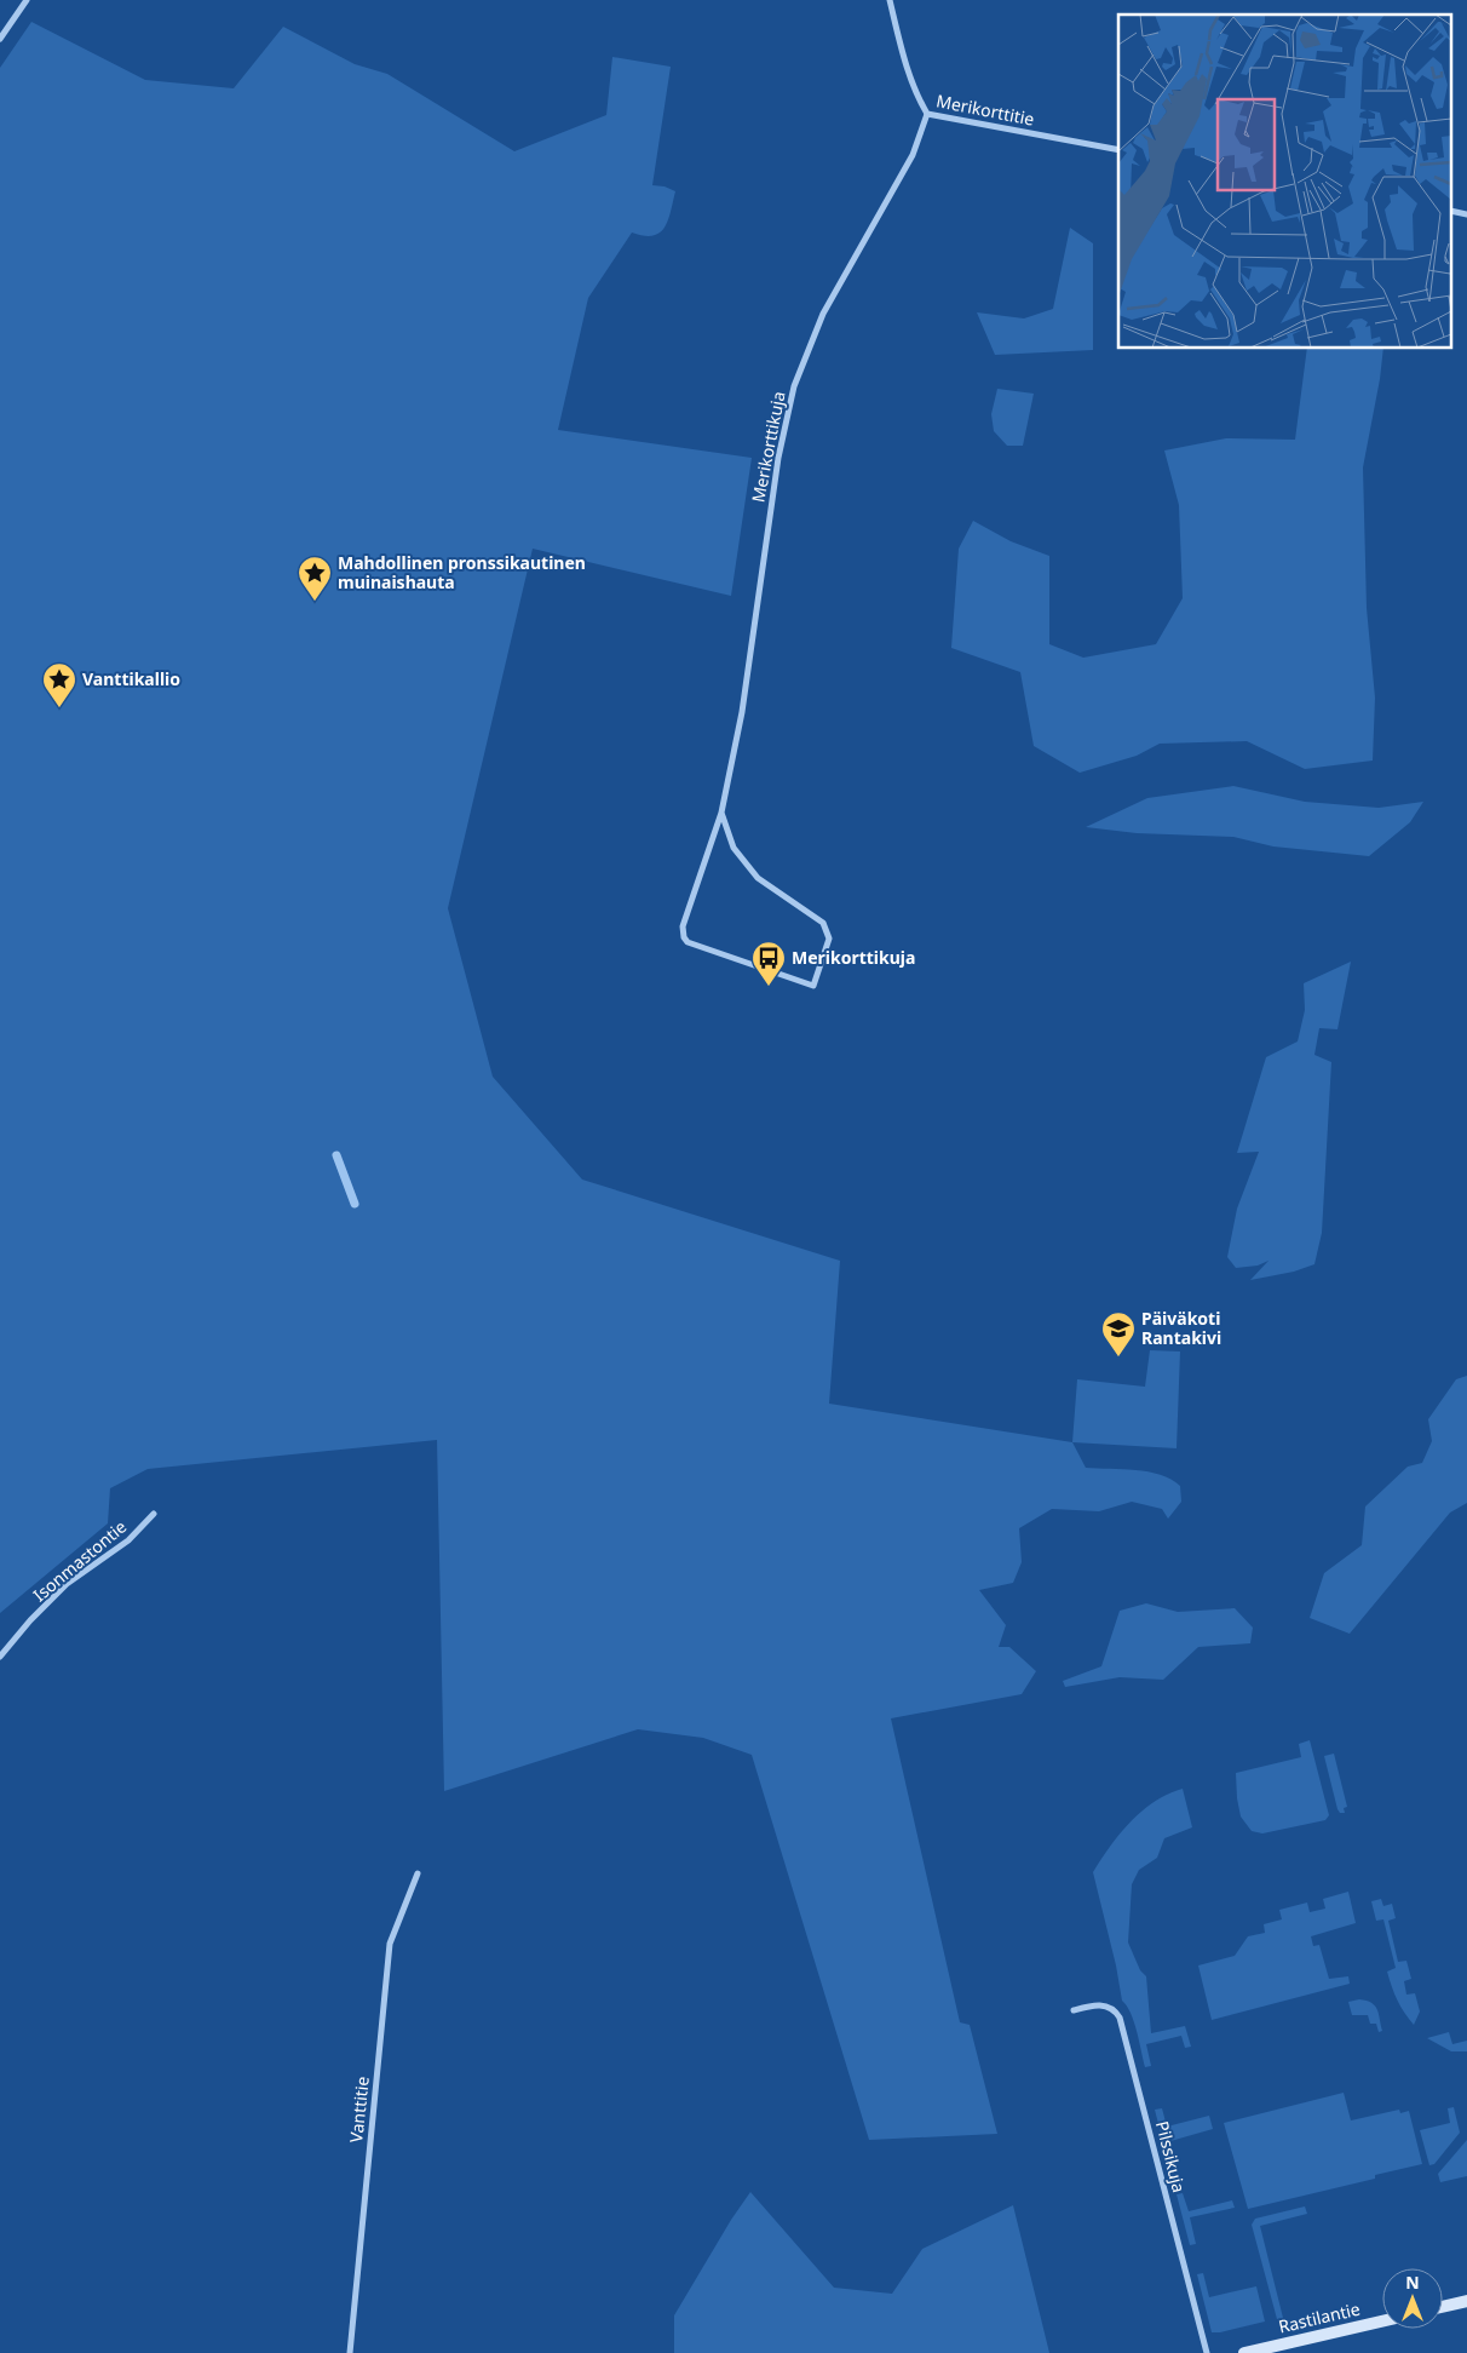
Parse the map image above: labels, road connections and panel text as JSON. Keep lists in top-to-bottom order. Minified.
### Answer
{"streets":{"street":["Merikorttitie","Merikorttikuja","Isonmastontie","Vanttitie","Pilssikuja","Rastilantie"]},"crossings":[["Merikorttitie","Merikorttikuja"]],"places":{"place":["Mahdollinen pronssikautinen muinaishauta","Vanttikallio"],"bus stop":["Merikorttikuja"],"school or university":["Päiväkoti Rantakivi"]},"north":"top"}
